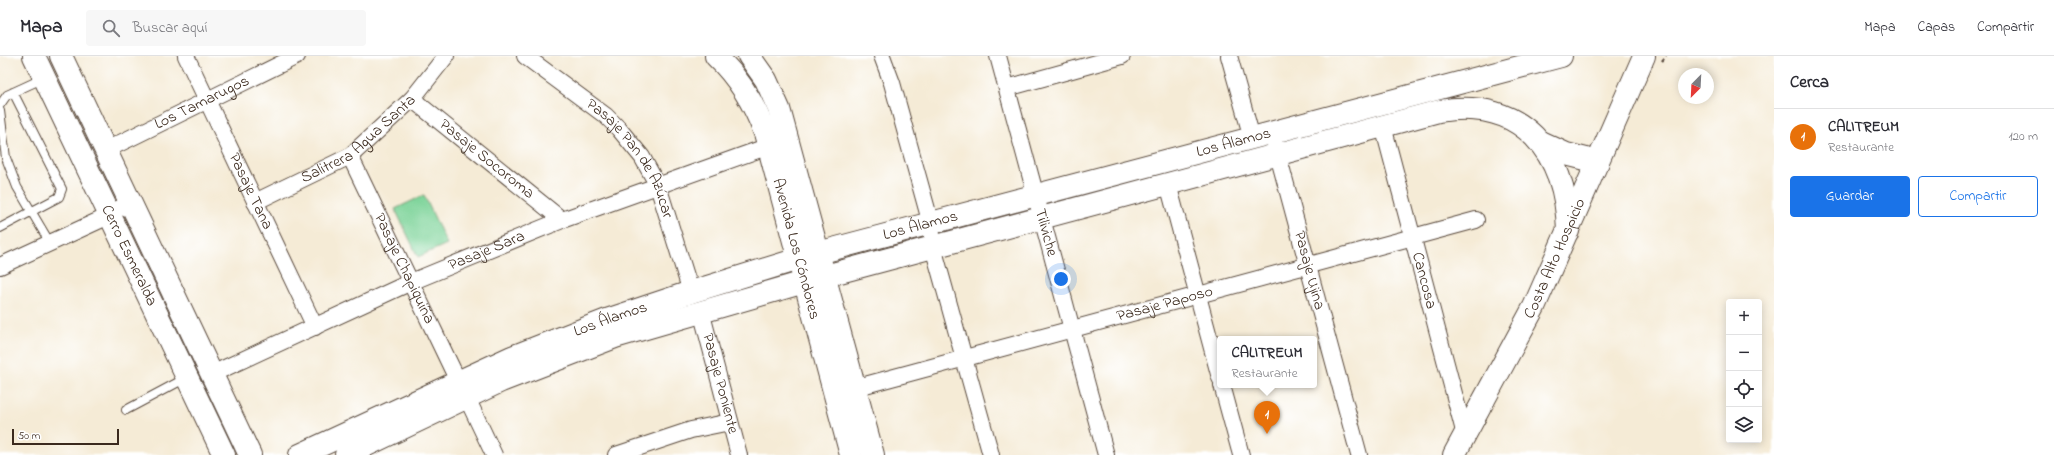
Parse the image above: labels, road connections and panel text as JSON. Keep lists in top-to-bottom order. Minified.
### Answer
{"streets":{"street":["Los Tamarugos","Salitrera Agua Santa","Los Álamos","Pasaje Socoroma","Pasaje Pan de Azúcar","Pasaje Tana","Tiliviche","Avenida Los Cóndores","Pasaje Sara","Cerro Esmeralda","Costa Alto Hospicio","Pasaje Chapiquiña","Pasaje Ujina","Cancosa","Pasaje Paposo","Pasaje Poniente"]},"crossings":[["Los Tamarugos","Pasaje Tana"],["Los Tamarugos","Cerro Esmeralda"],["Salitrera Agua Santa","Pasaje Socoroma"],["Salitrera Agua Santa","Pasaje Tana"],["Salitrera Agua Santa","Pasaje Chapiquiña"],["Los Álamos","Pasaje Pan de Azúcar"],["Los Álamos","Tiliviche"],["Los Álamos","Avenida Los Cóndores"],["Los Álamos","Costa Alto Hospicio"],["Los Álamos","Pasaje Chapiquiña"],["Los Álamos","Pasaje Ujina"],["Los Álamos","Cancosa"],["Los Álamos","Pasaje Poniente"],["Pasaje Socoroma","Pasaje Sara"],["Pasaje Pan de Azúcar","Pasaje Sara"],["Pasaje Pan de Azúcar","Pasaje Poniente"],["Pasaje Tana","Pasaje Sara"],["Tiliviche","Pasaje Paposo"],["Avenida Los Cóndores","Pasaje Sara"],["Avenida Los Cóndores","Pasaje Paposo"],["Pasaje Sara","Cerro Esmeralda"],["Pasaje Sara","Pasaje Chapiquiña"],["Costa Alto Hospicio","Cancosa"],["Pasaje Ujina","Pasaje Paposo"],["Cancosa","Pasaje Paposo"]],"scale_bar":"50 m","north":"bottom left","page":{"header":"Mapa","search":"Buscar aquí","nav":["Mapa","Capas","Compartir"],"heading":"Cerca","list":[{"mark":"1","name":"CALITREUM","note":"Restaurante","value":"120 m"}],"buttons":["Guardar","Compartir"],"map_buttons":["+","−"],"popup":["CALITREUM","Restaurante"],"pins":"1","scale":"50 m"}}
